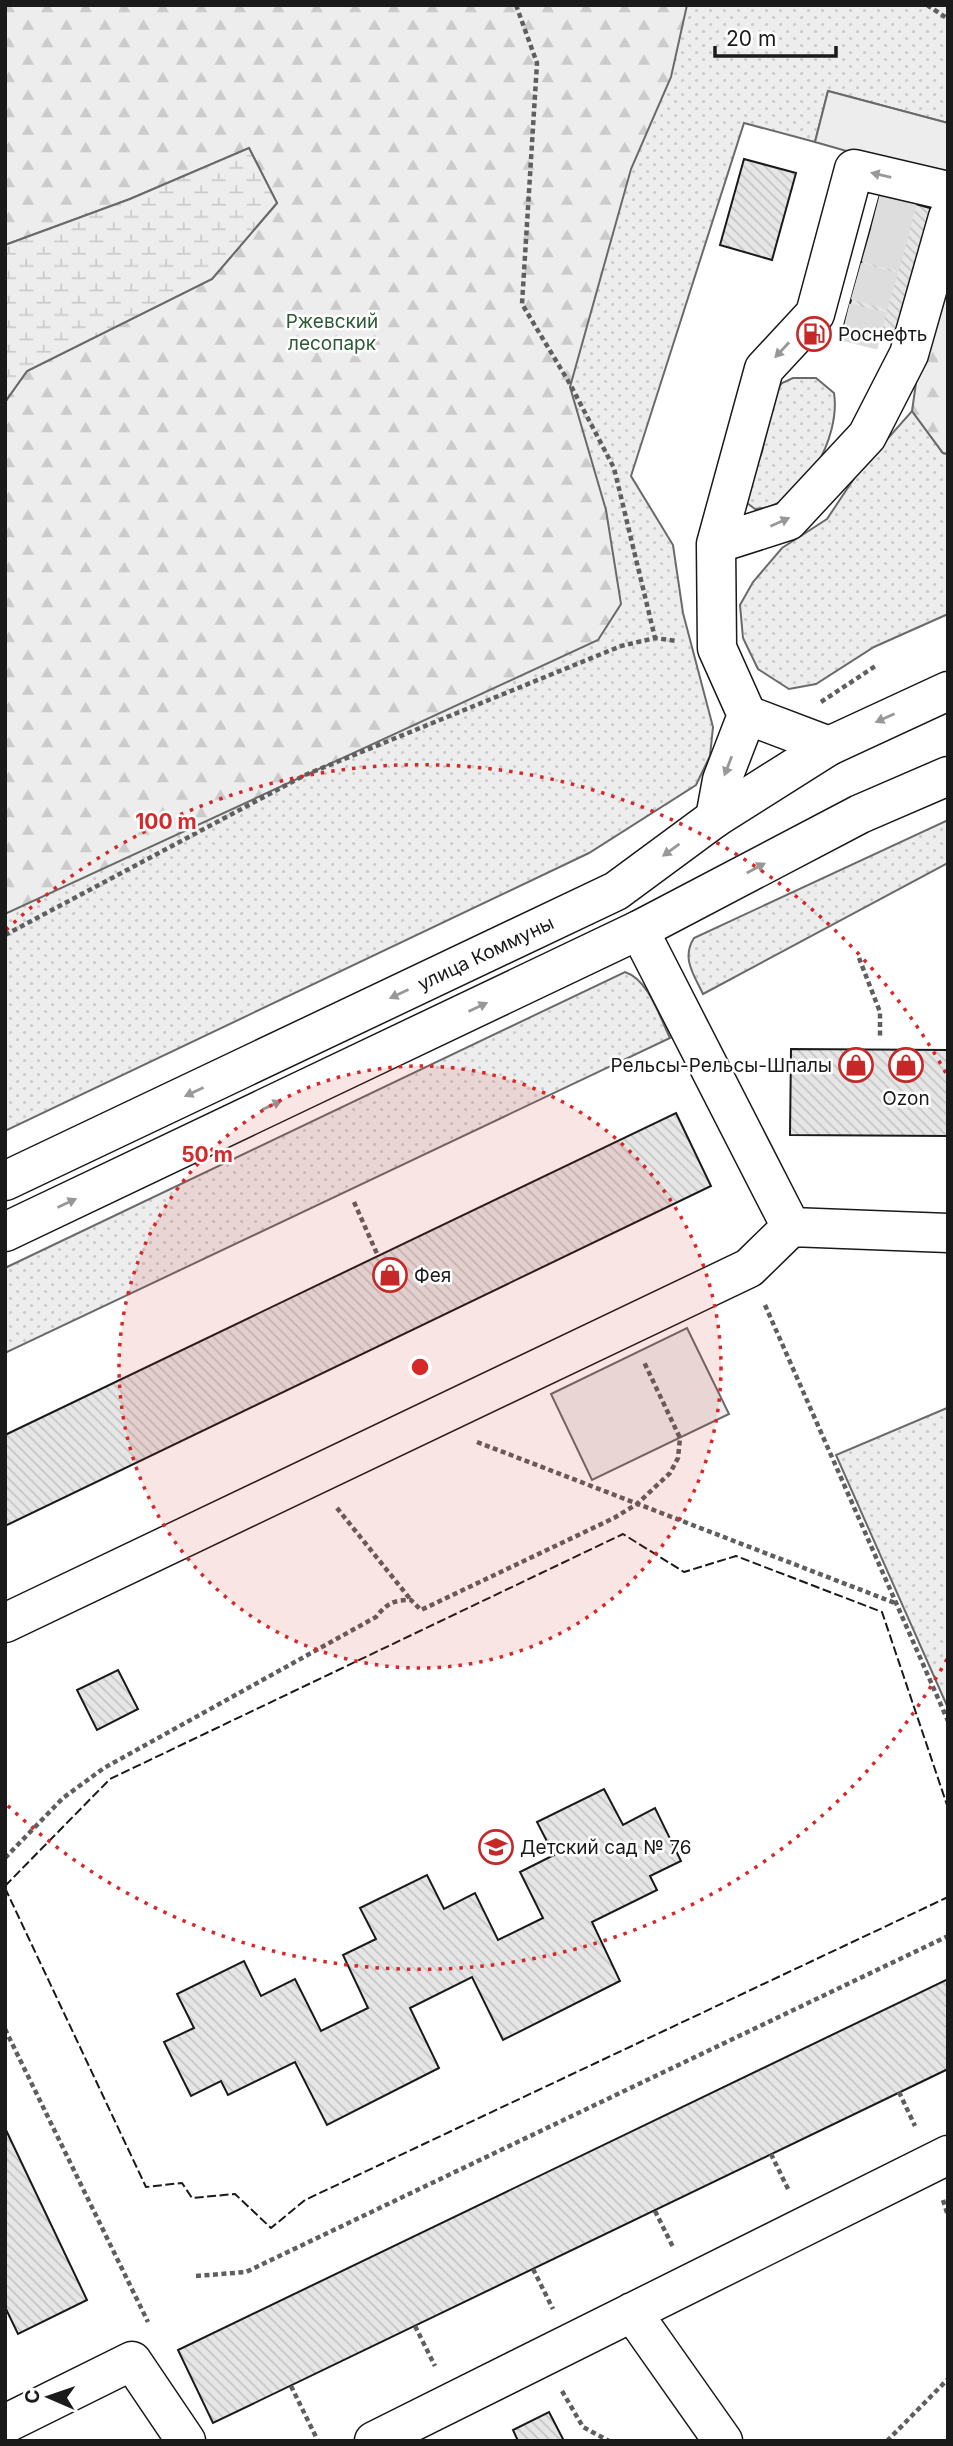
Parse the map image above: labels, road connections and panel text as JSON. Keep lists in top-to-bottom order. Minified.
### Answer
{"streets":{"main road":["улица Коммуны"]},"parks":["Ржевский лесопарк"],"places":{"fuel station":["Роснефть"],"shop":["Рельсы-Рельсы-Шпалы","Ozon","Фея"],"school or university":["Детский сад № 76"]},"scale_bar":"20 m","north":"left","rings":["100 m","50 m"]}
